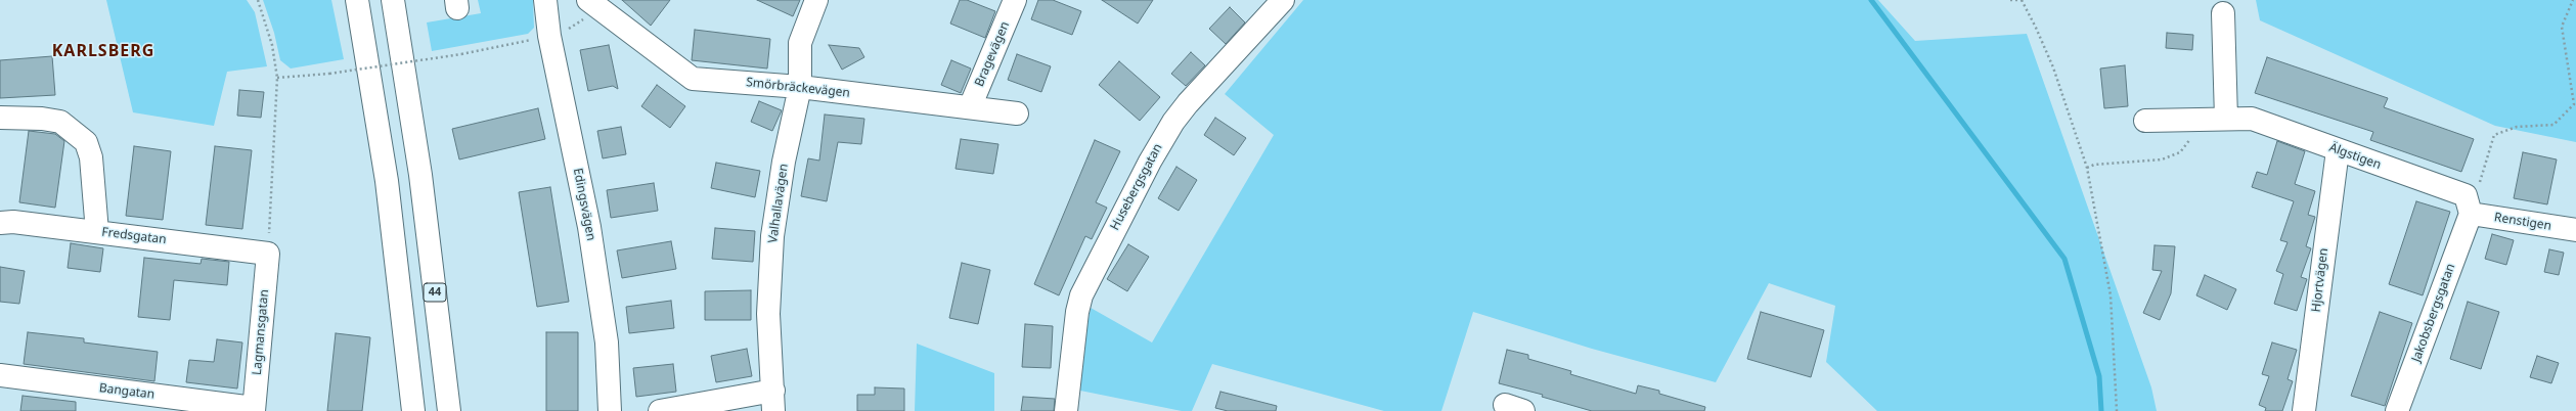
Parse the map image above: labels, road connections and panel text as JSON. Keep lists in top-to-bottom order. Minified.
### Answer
{"streets":{"main road":["Bragevägen","Smörbräckevägen","Älgstigen","Husebergsgatan","Valhallavägen","Edingsvägen","Renstigen","Fredsgatan","Hjortvägen","44","Jakobsbergsgatan","Lagmansgatan","Bangatan"]},"crossings":[["Bragevägen","Smörbräckevägen"],["Smörbräckevägen","Valhallavägen"],["Älgstigen","Renstigen"],["Älgstigen","Hjortvägen"],["Älgstigen","Jakobsbergsgatan"],["Renstigen","Jakobsbergsgatan"],["Fredsgatan","Lagmansgatan"],["Lagmansgatan","Bangatan"]],"districts":["KARLSBERG"]}
